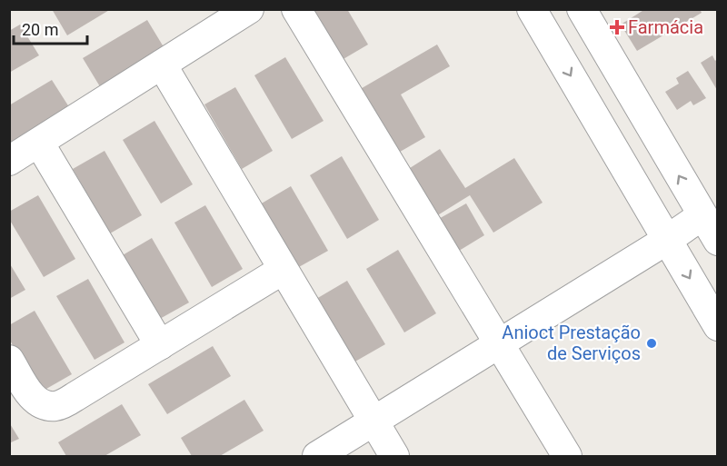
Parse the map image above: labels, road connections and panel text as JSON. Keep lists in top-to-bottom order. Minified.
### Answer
{"places":{"health":["Farmácia"],"other":["Anioct Prestação de Serviços"]},"scale_bar":"20 m"}
